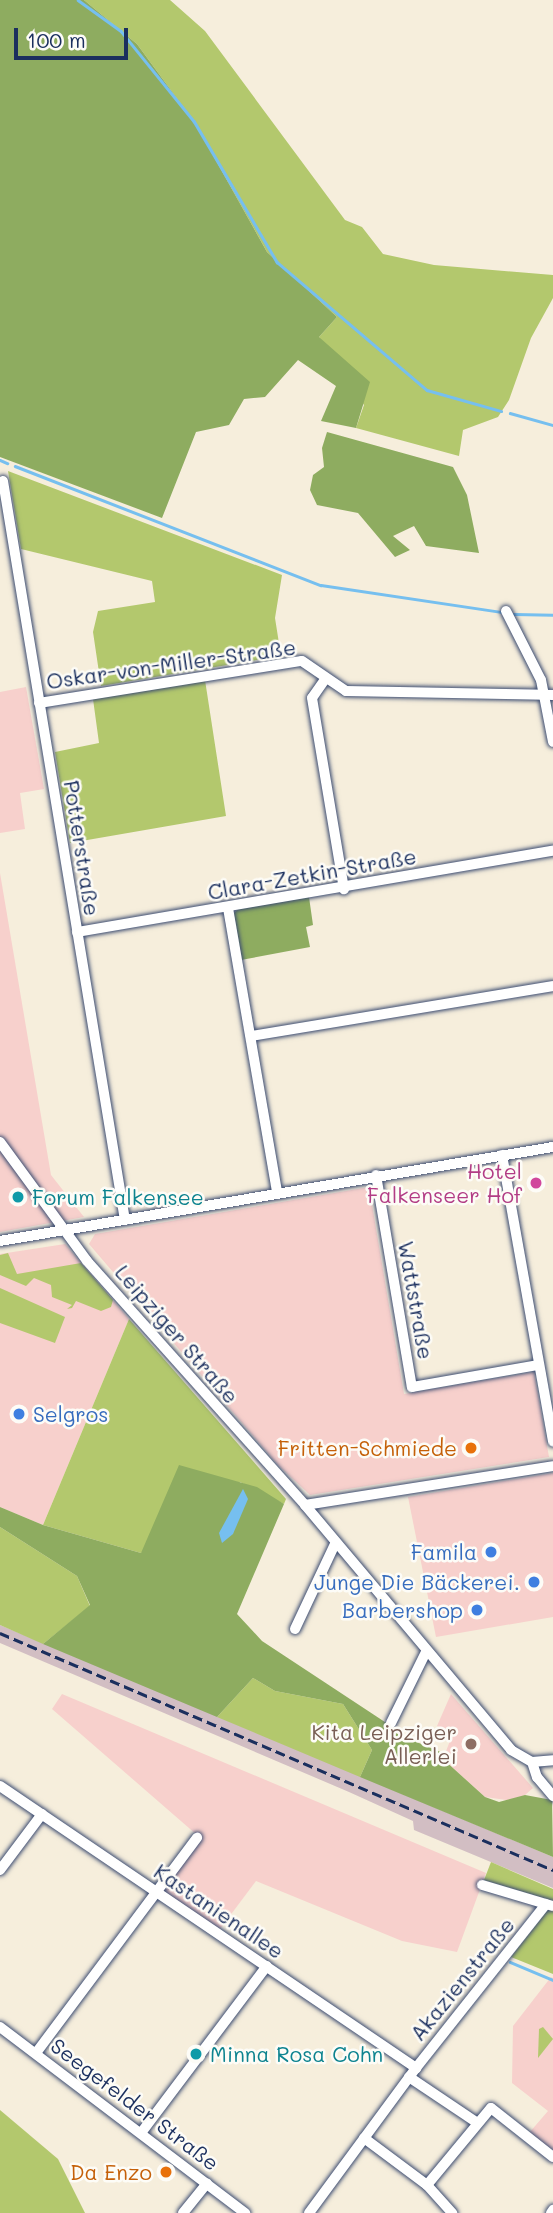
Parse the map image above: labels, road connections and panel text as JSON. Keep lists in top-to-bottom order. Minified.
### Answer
{"streets":{"street":["Oskar-von-Miller-Straße","Potterstraße","Clara-Zetkin-Straße","Wattstraße","Leipziger Straße","Kastanienallee","Akazienstraße","Seegefelder Straße"]},"crossings":[["Oskar-von-Miller-Straße","Potterstraße"],["Potterstraße","Clara-Zetkin-Straße"],["Kastanienallee","Akazienstraße"]],"places":["Hotel Falkenseer Hof","Forum Falkensee","Selgros","Fritten-Schmiede","Famila","Junge Die Bäckerei.","Barbershop","Kita Leipziger Allerlei","Minna Rosa Cohn","Da Enzo"],"scale_bar":"100 m"}
